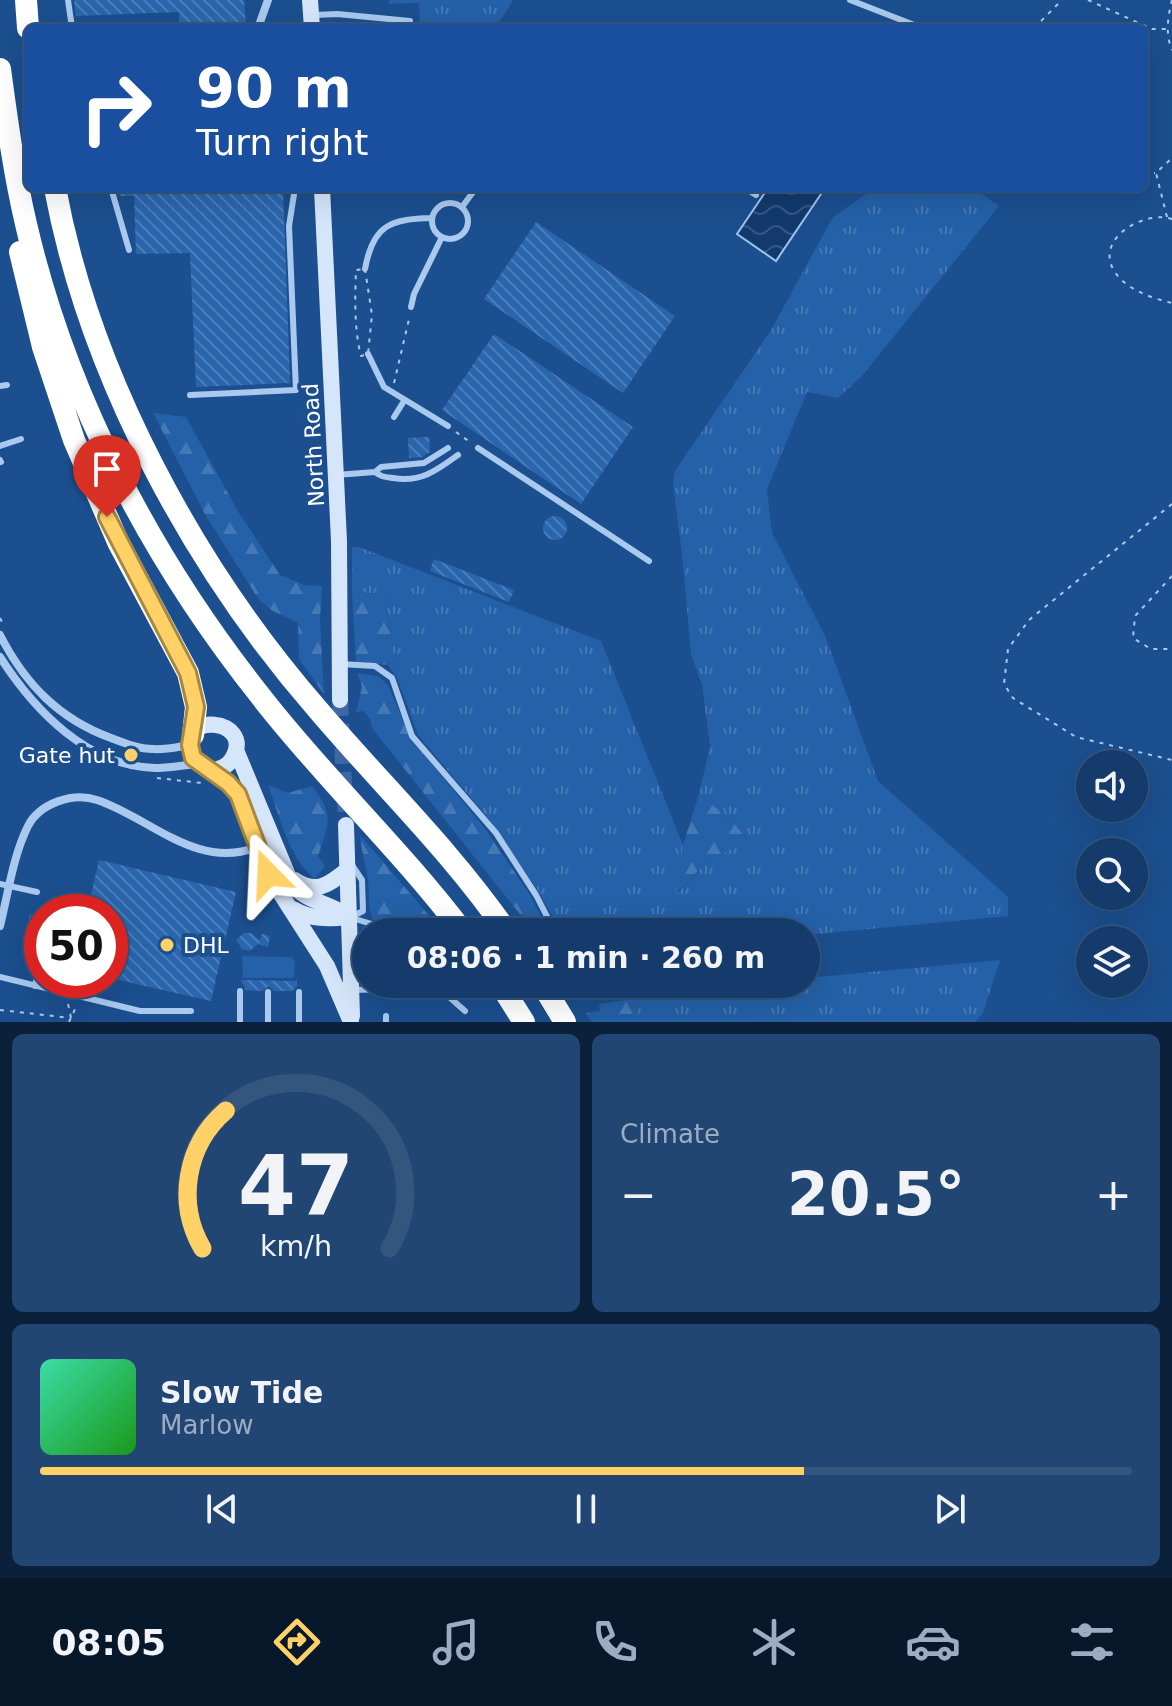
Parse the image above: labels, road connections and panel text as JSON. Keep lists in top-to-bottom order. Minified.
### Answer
{"streets":{"main road":["North Road"]},"places":["Gate hut","DHL"],"page":{"turn":["90 m","Turn right"],"limit":"50","trip":"08:06 · 1 min · 260 m","tile":"Climate","heat":["−","20.5°","+"],"song":["Slow Tide","Marlow"],"tabs":"08:05","gauge":["47","km/h"]}}
